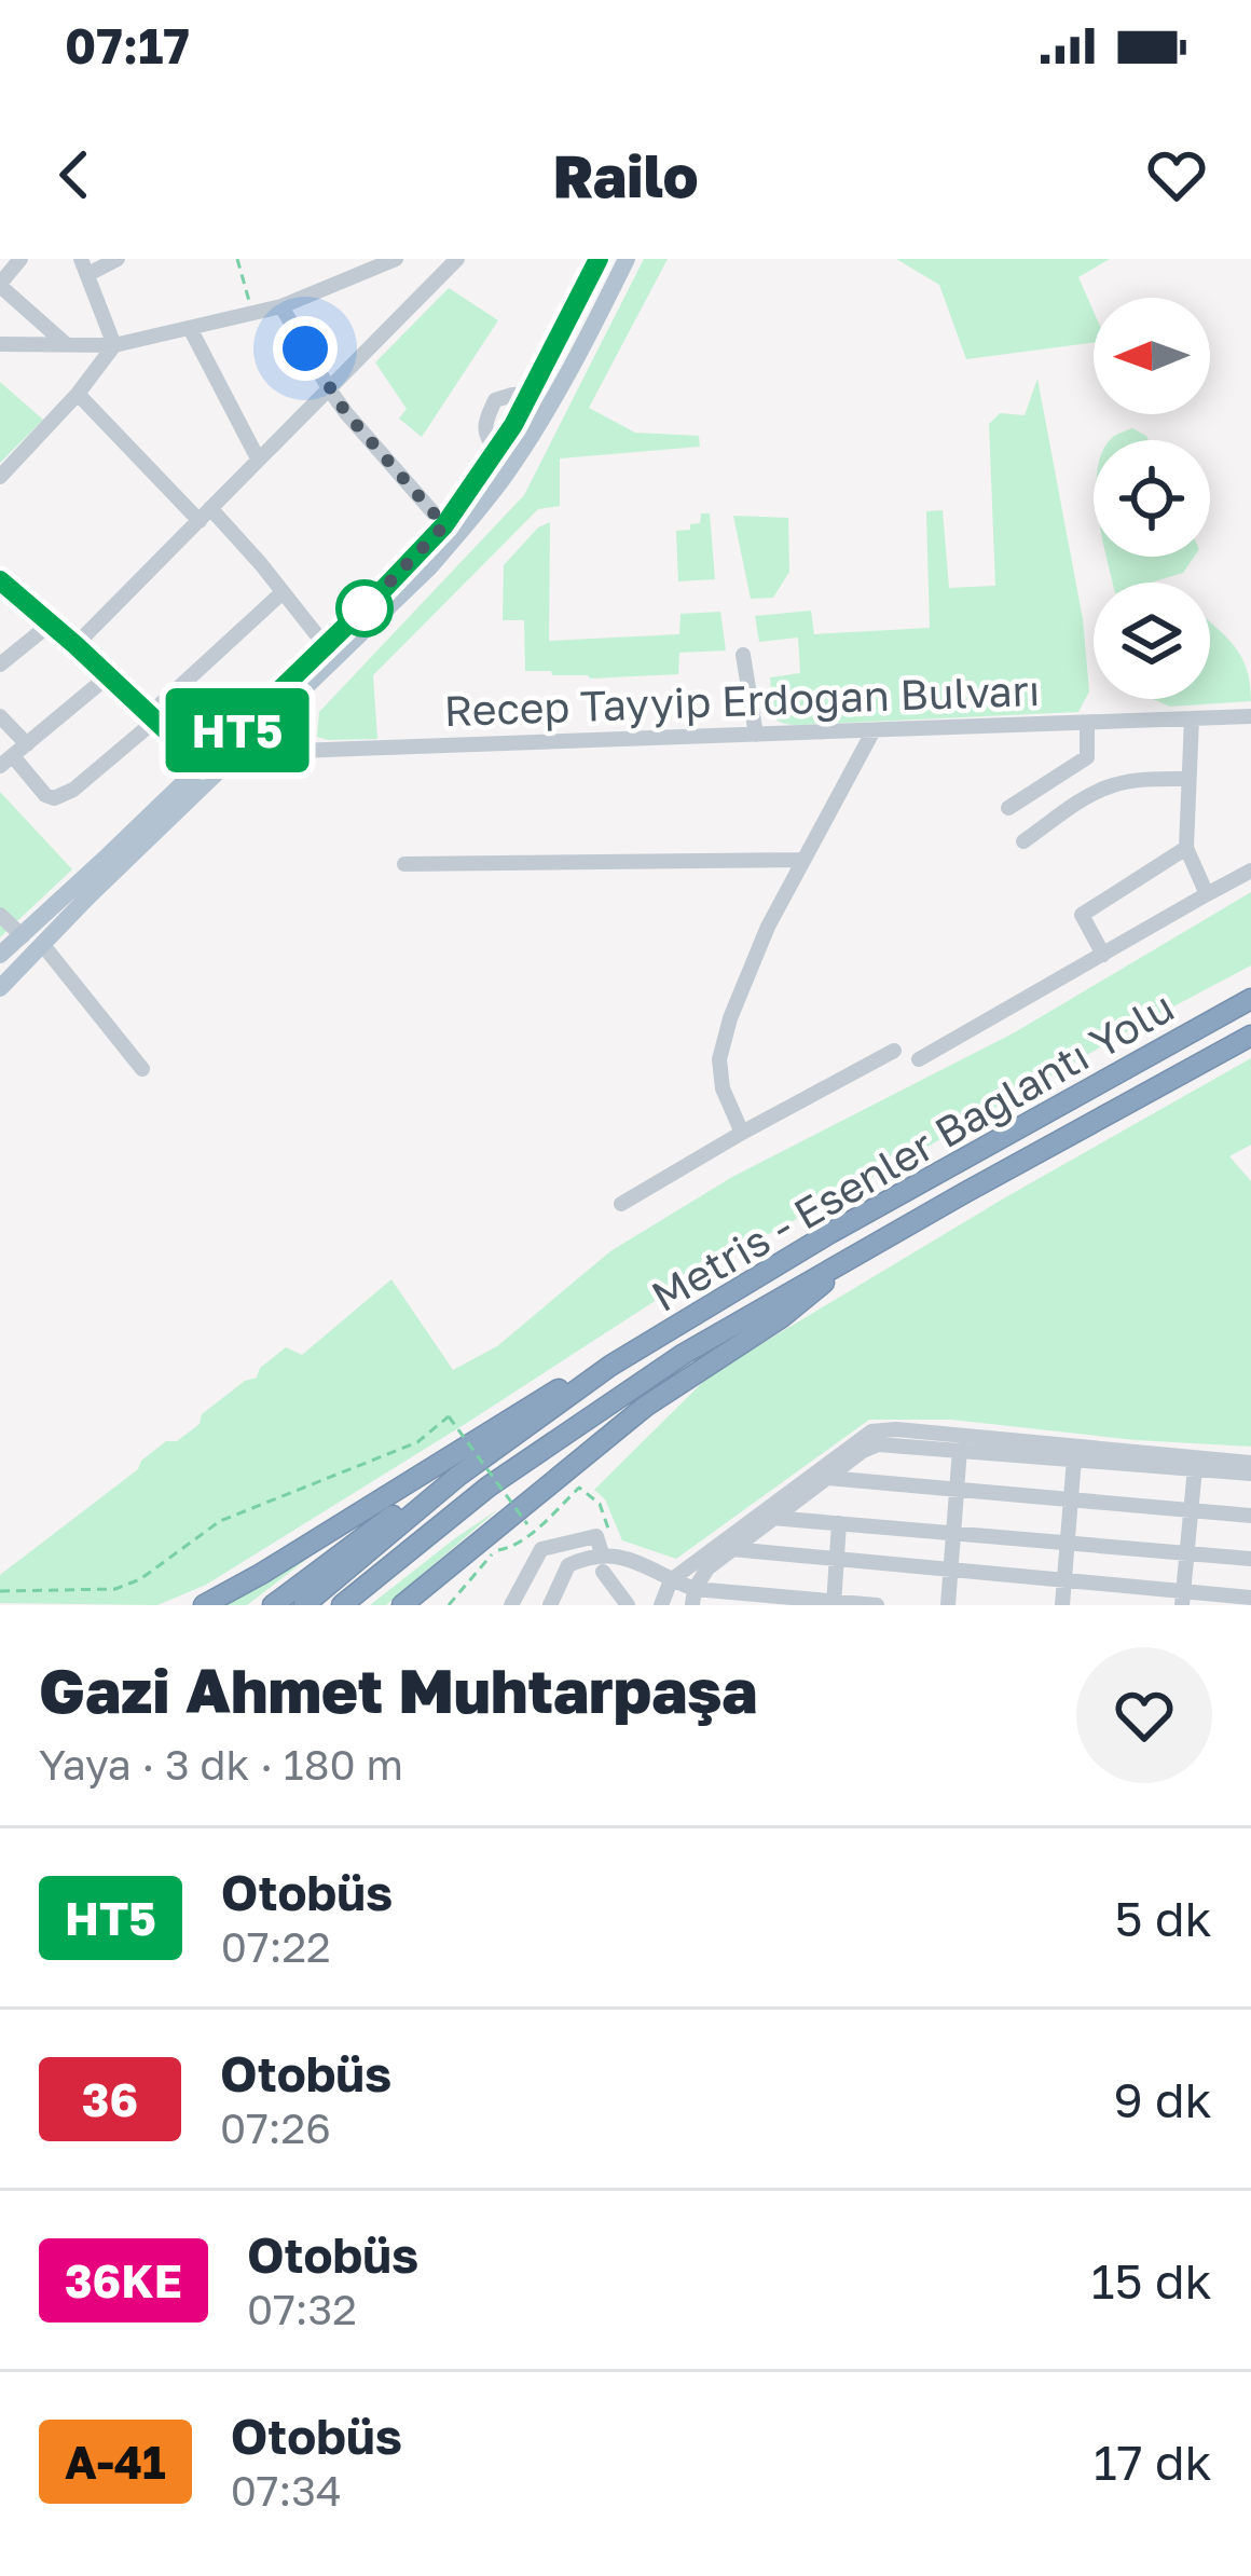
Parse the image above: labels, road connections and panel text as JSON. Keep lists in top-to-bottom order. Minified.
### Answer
{"streets":{"highway":["Metris - Esenler Bağlantı Yolu"],"street":["Recep Tayyip Erdoğan Bulvarı"]},"lines":["bus line HT5"],"north":"left","page":{"status":"07:17","header":"Railo","on_map":"HT5","heading":["Gazi Ahmet Muhtarpaşa","Yaya · 3 dk · 180 m"],"list":[{"mark":"HT5","name":"Otobüs","note":"07:22","value":"5 dk"},{"mark":"36","name":"Otobüs","note":"07:26","value":"9 dk"},{"mark":"36KE","name":"Otobüs","note":"07:32","value":"15 dk"},{"mark":"A-41","name":"Otobüs","note":"07:34","value":"17 dk"}]}}
